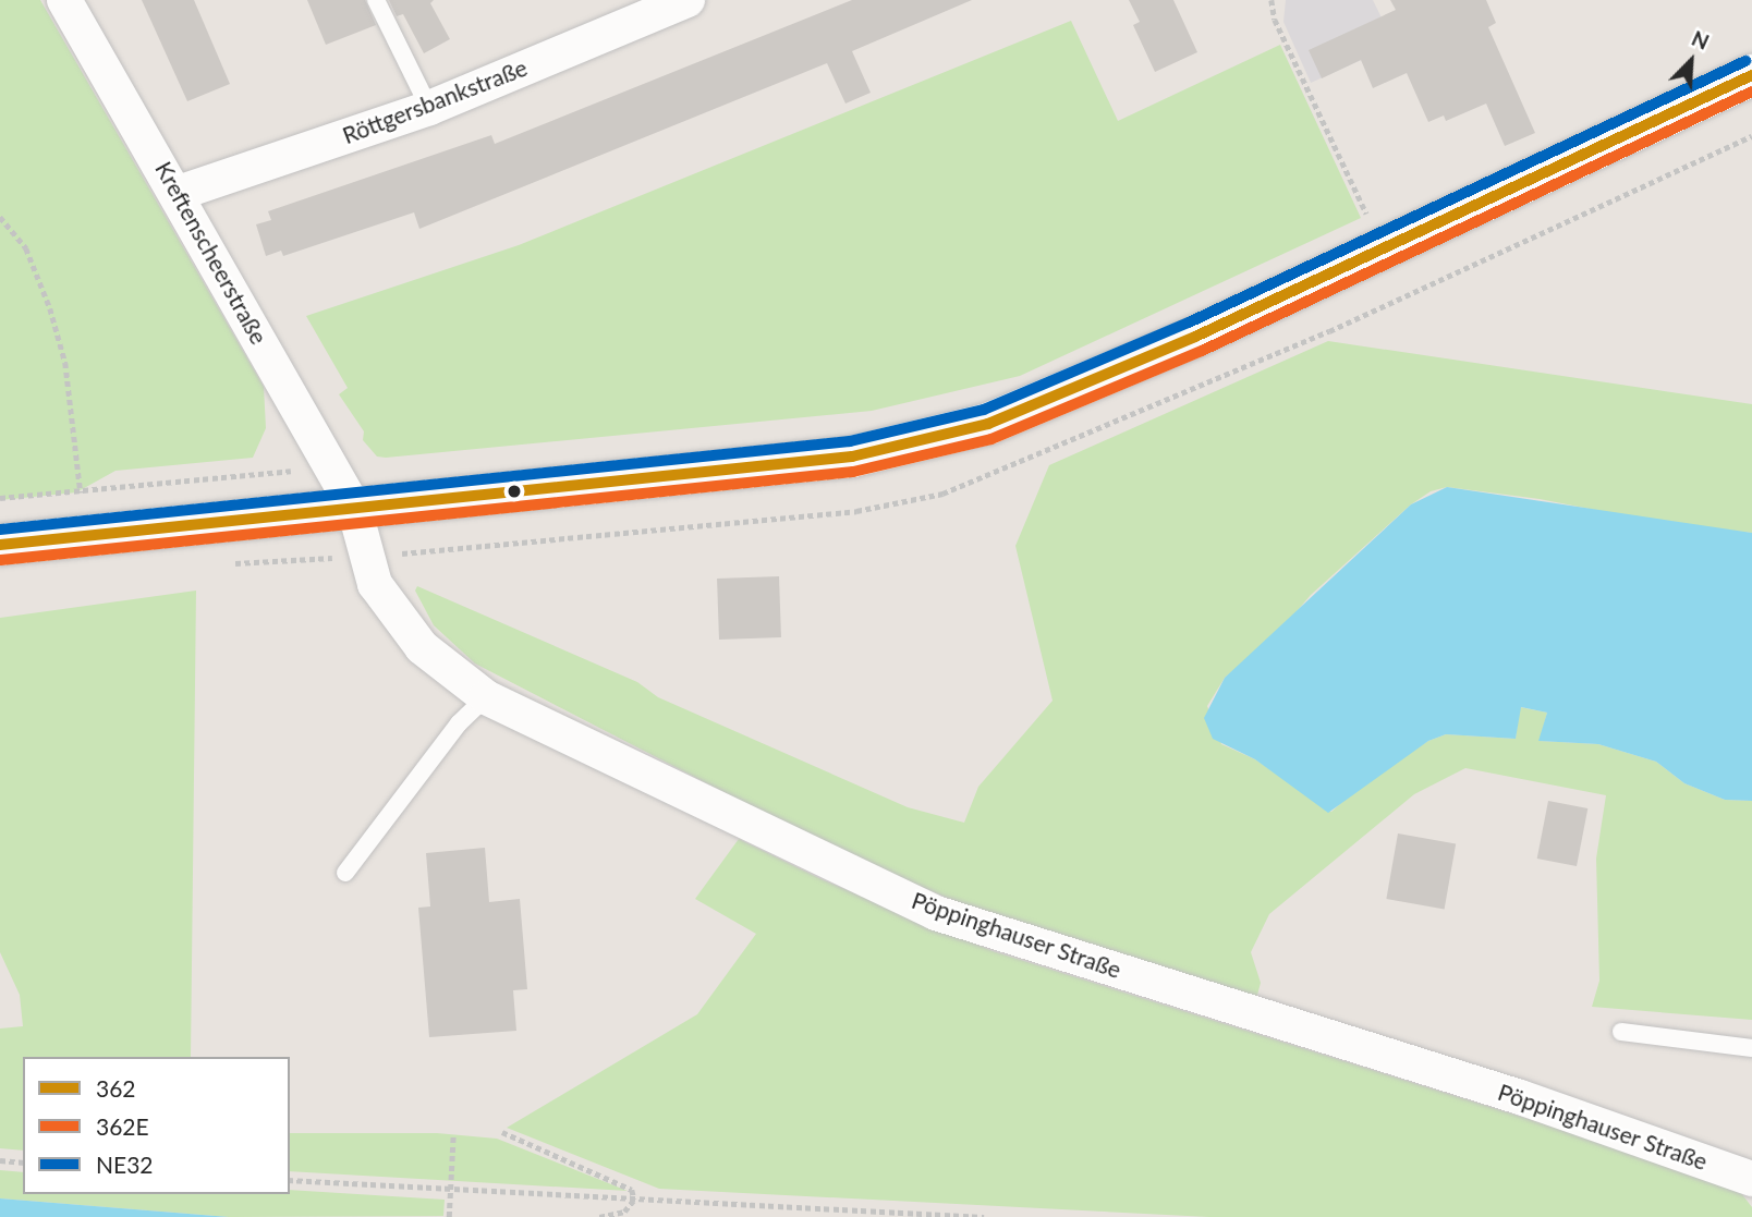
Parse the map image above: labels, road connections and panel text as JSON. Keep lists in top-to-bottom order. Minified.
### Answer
{"streets":{"street":["Röttgersbankstraße","Kreftenscheerstraße","Pöppinghauser Straße"]},"crossings":[["Röttgersbankstraße","Kreftenscheerstraße"],["Kreftenscheerstraße","Pöppinghauser Straße"]],"lines":["transit line NE32","transit line 362","transit line 362E"],"legend":["362","362E","NE32"],"north":"top right"}
